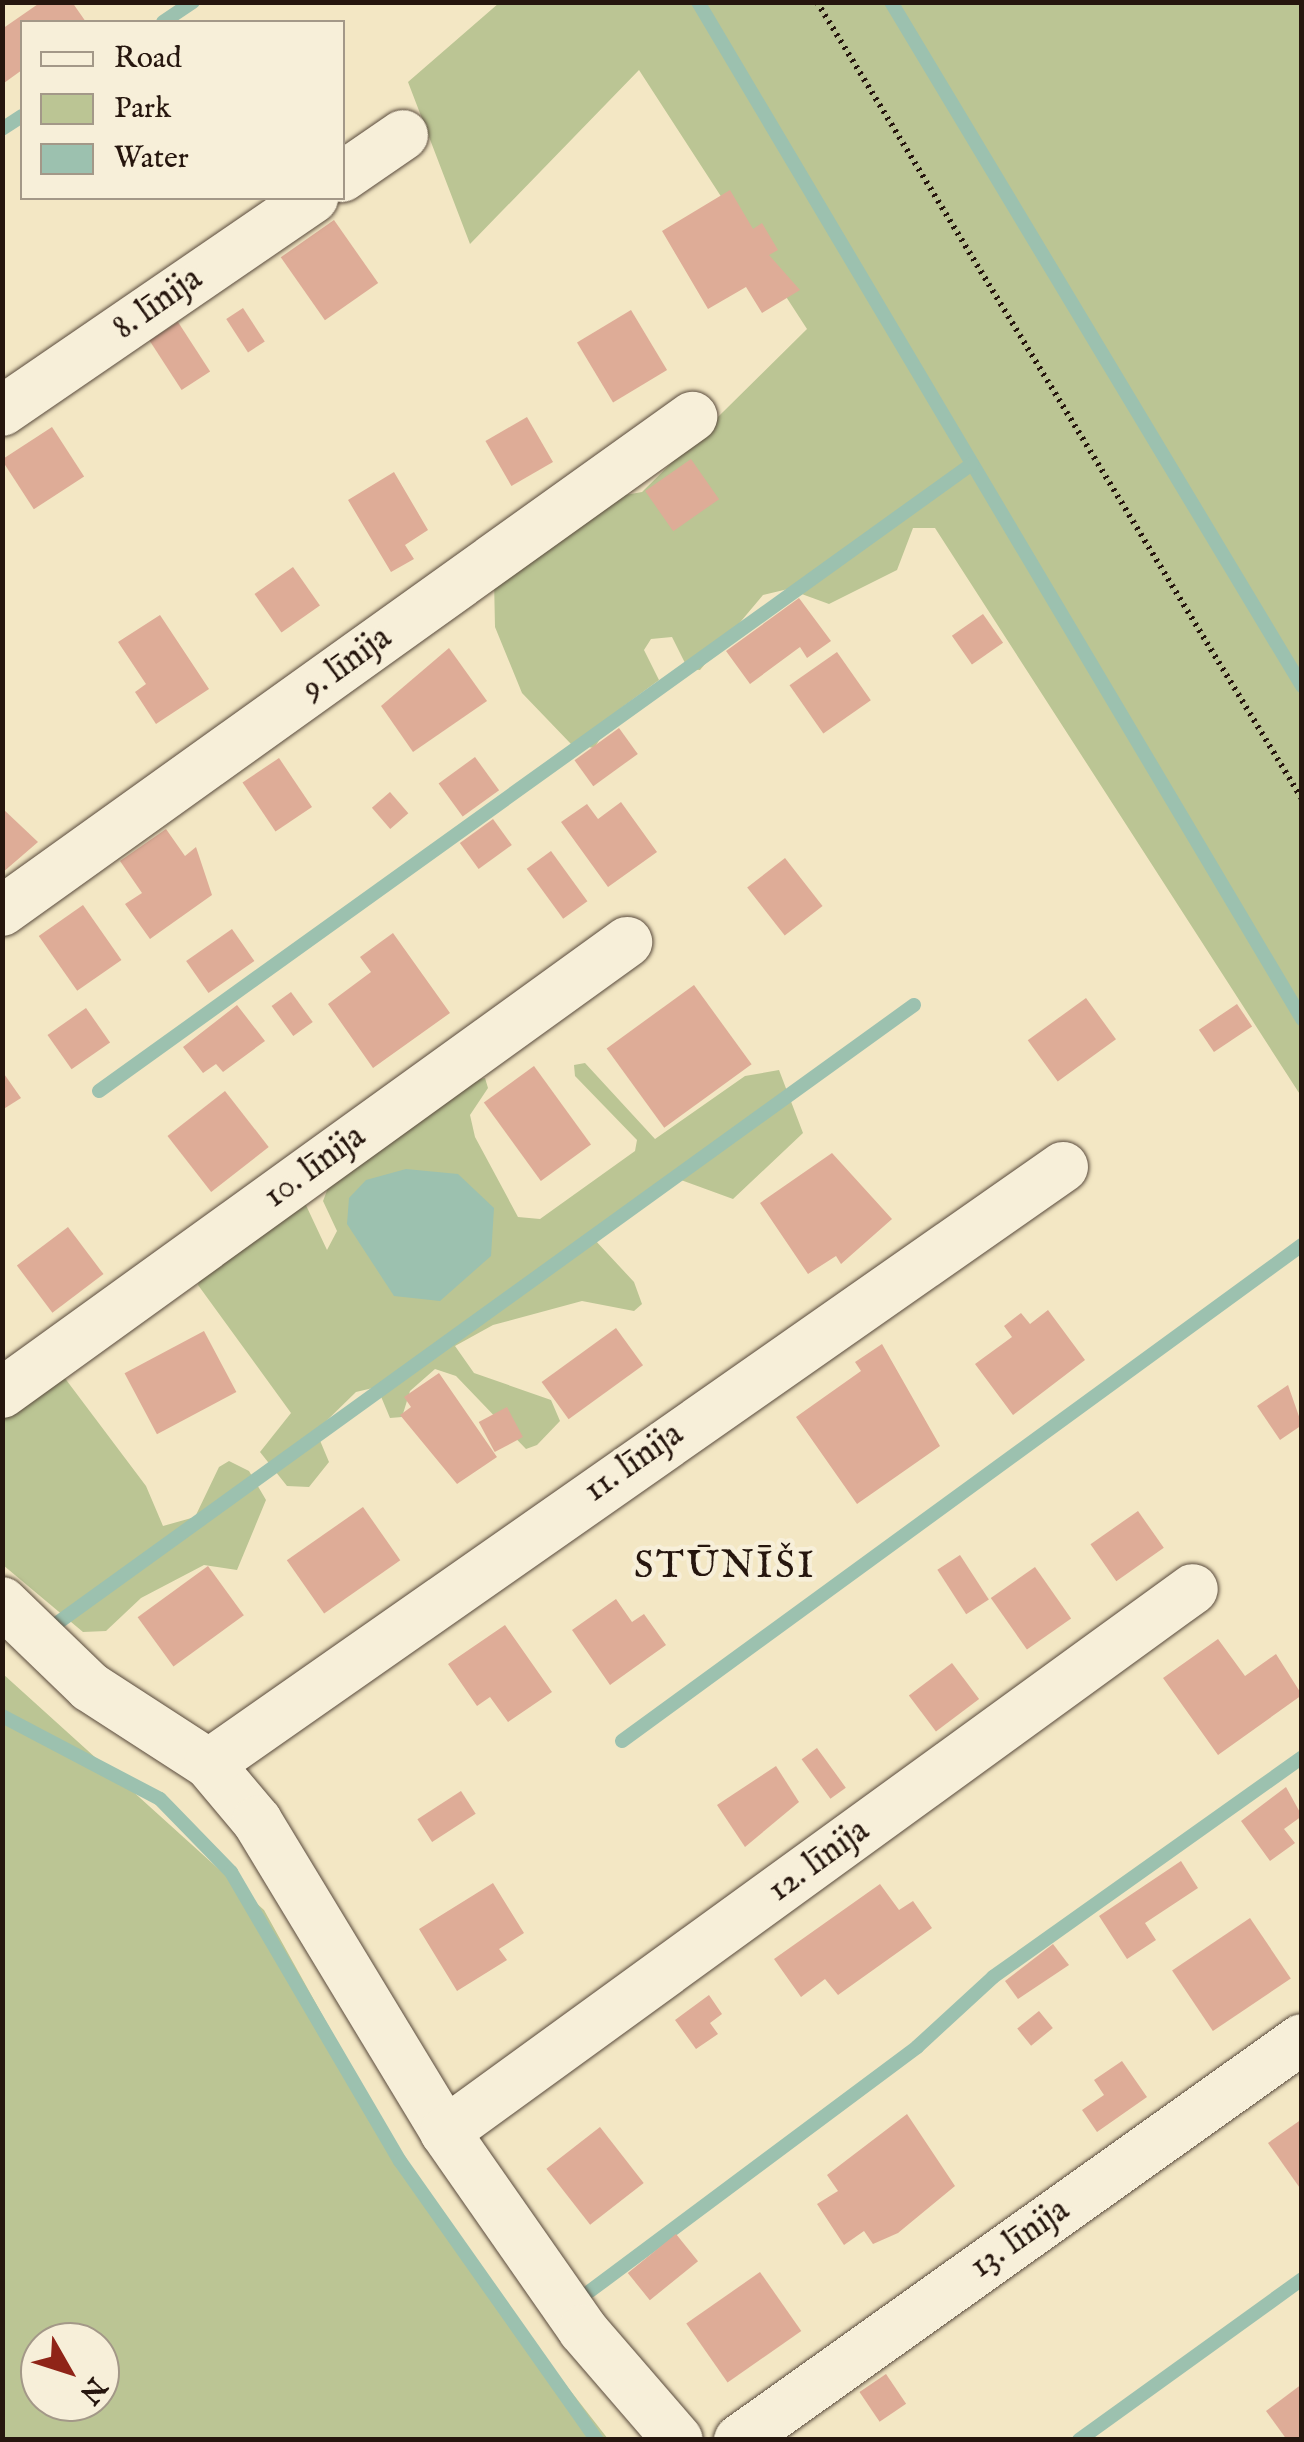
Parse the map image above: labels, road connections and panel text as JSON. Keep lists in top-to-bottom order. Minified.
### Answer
{"streets":{"street":["8. līnija","9. līnija","10. līnija","11. līnija","12. līnija","13. līnija"]},"districts":["STŪNĪŠI"],"legend":["Road","Park","Water"],"north":"bottom right"}
